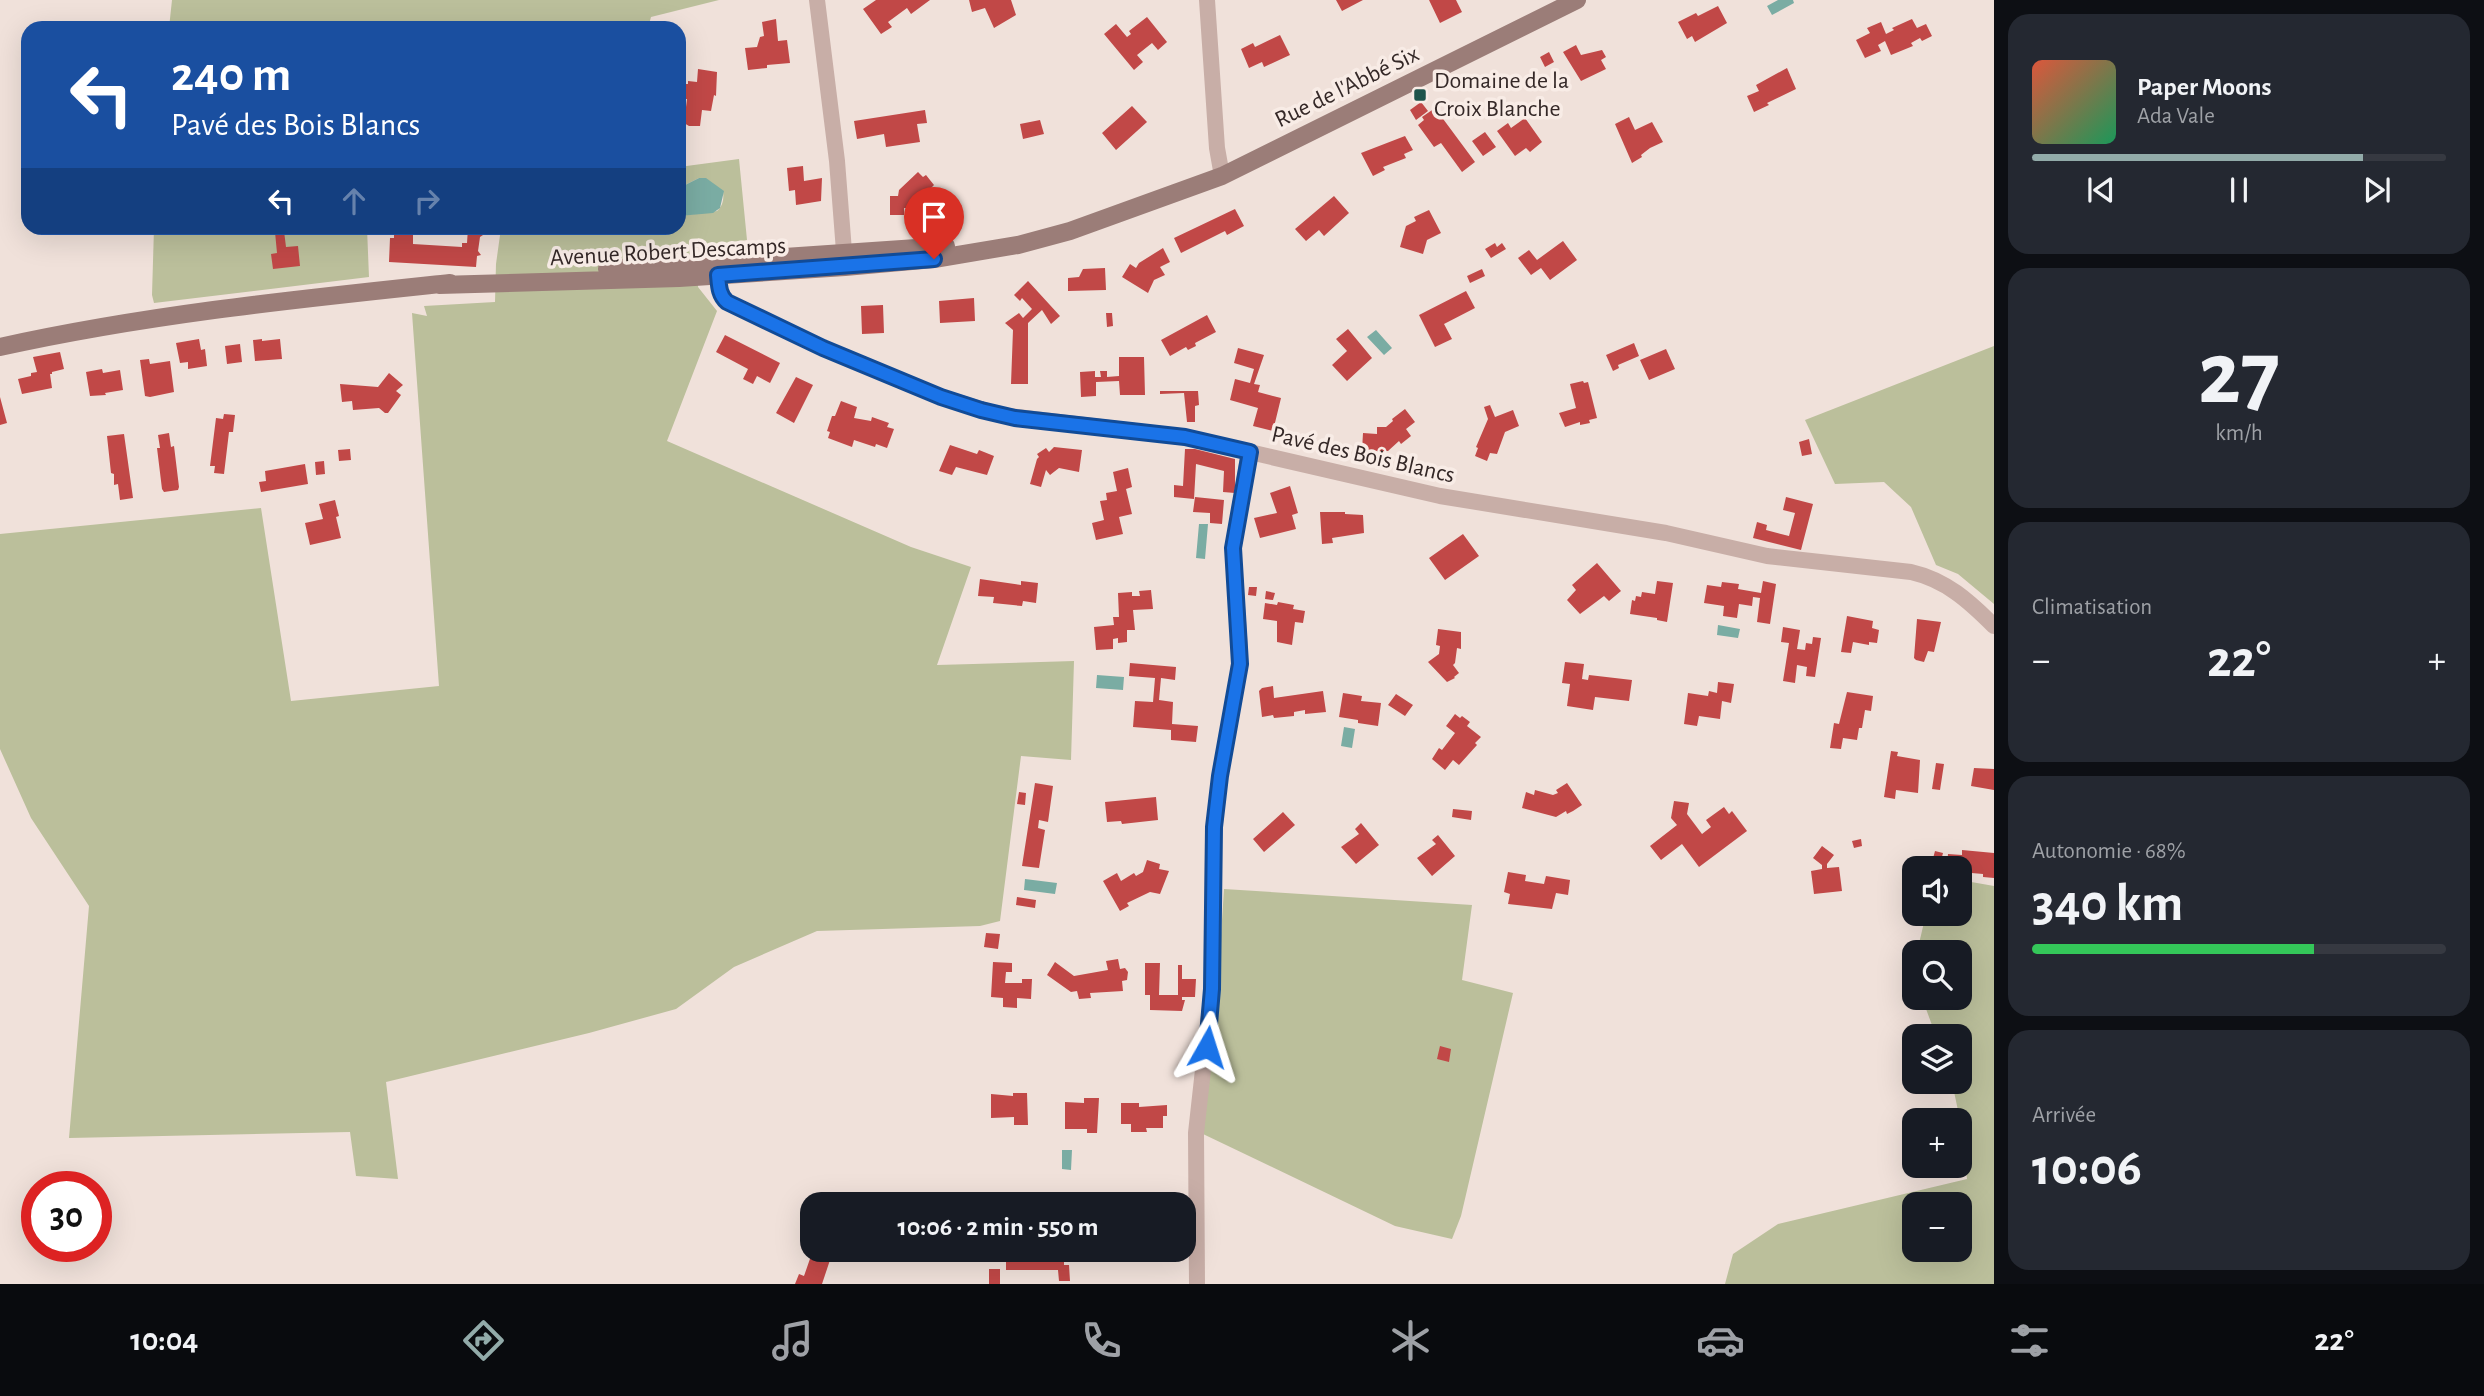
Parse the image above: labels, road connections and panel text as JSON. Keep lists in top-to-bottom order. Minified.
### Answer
{"streets":{"main road":["Rue de l'Abbé Six","Avenue Robert Descamps"],"street":["Pavé des Bois Blancs"]},"crossings":[["Rue de l'Abbé Six","Avenue Robert Descamps"],["Avenue Robert Descamps","Pavé des Bois Blancs"]],"places":{"transit":["Domaine de la Croix Blanche"]},"page":{"turn":["240 m","Pavé des Bois Blancs"],"song":["Paper Moons","Ada Vale"],"tile":[["27","km/h"],"Climatisation",["Autonomie · 68%","340 km"],["Arrivée","10:06"]],"heat":["−","22°","+"],"map_buttons":["+","−"],"limit":"30","trip":"10:06 · 2 min · 550 m","tabs":["10:04","22°"]}}
